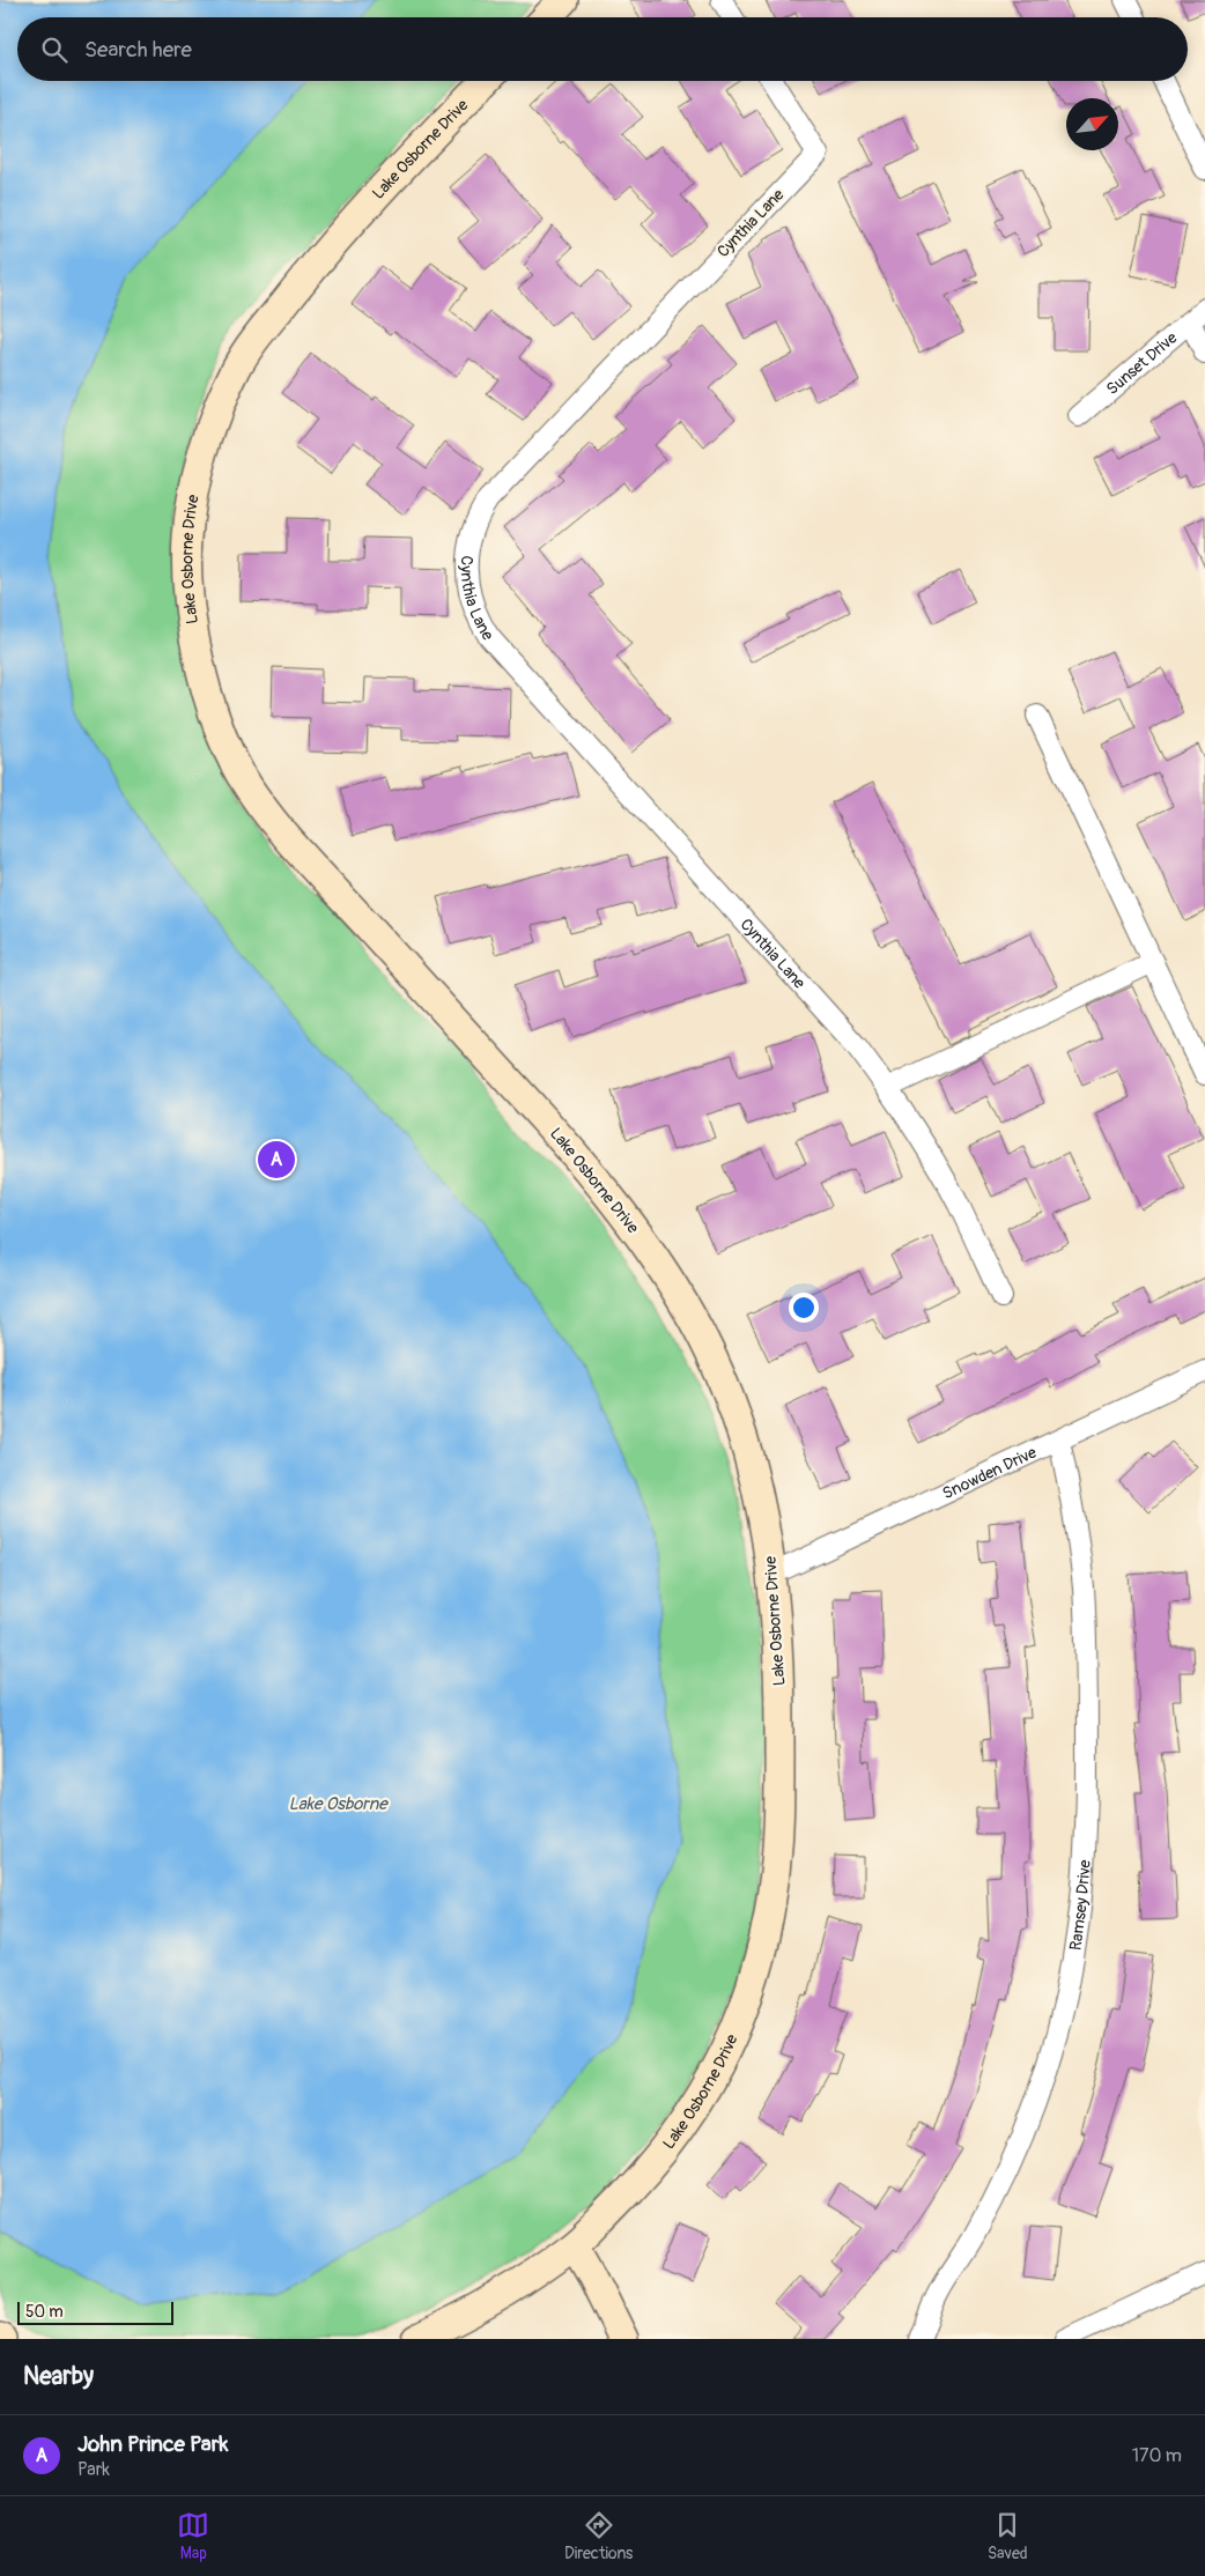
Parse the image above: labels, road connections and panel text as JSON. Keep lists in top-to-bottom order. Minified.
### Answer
{"streets":{"street":["Lake Osborne Drive","Cynthia Lane","Sunset Drive","Snowden Drive","Ramsey Drive"]},"crossings":[["Lake Osborne Drive","Snowden Drive"],["Snowden Drive","Ramsey Drive"]],"water":["Lake Osborne"],"scale_bar":"50 m","north":"top right","page":{"search":"Search here","pins":"A","scale":"50 m","heading":"Nearby","list":[{"mark":"A","name":"John Prince Park","note":"Park","value":"170 m"}],"nav":["Map","Directions","Saved"]}}
